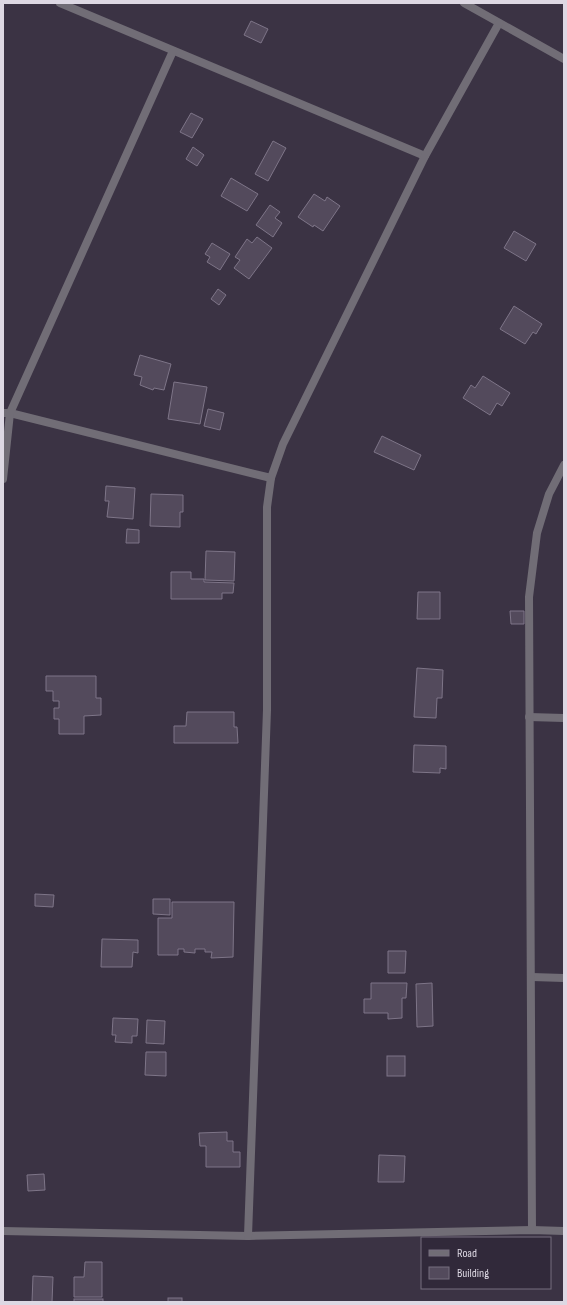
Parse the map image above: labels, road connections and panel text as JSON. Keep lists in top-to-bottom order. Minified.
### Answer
{"legend":["Road","Building"]}
